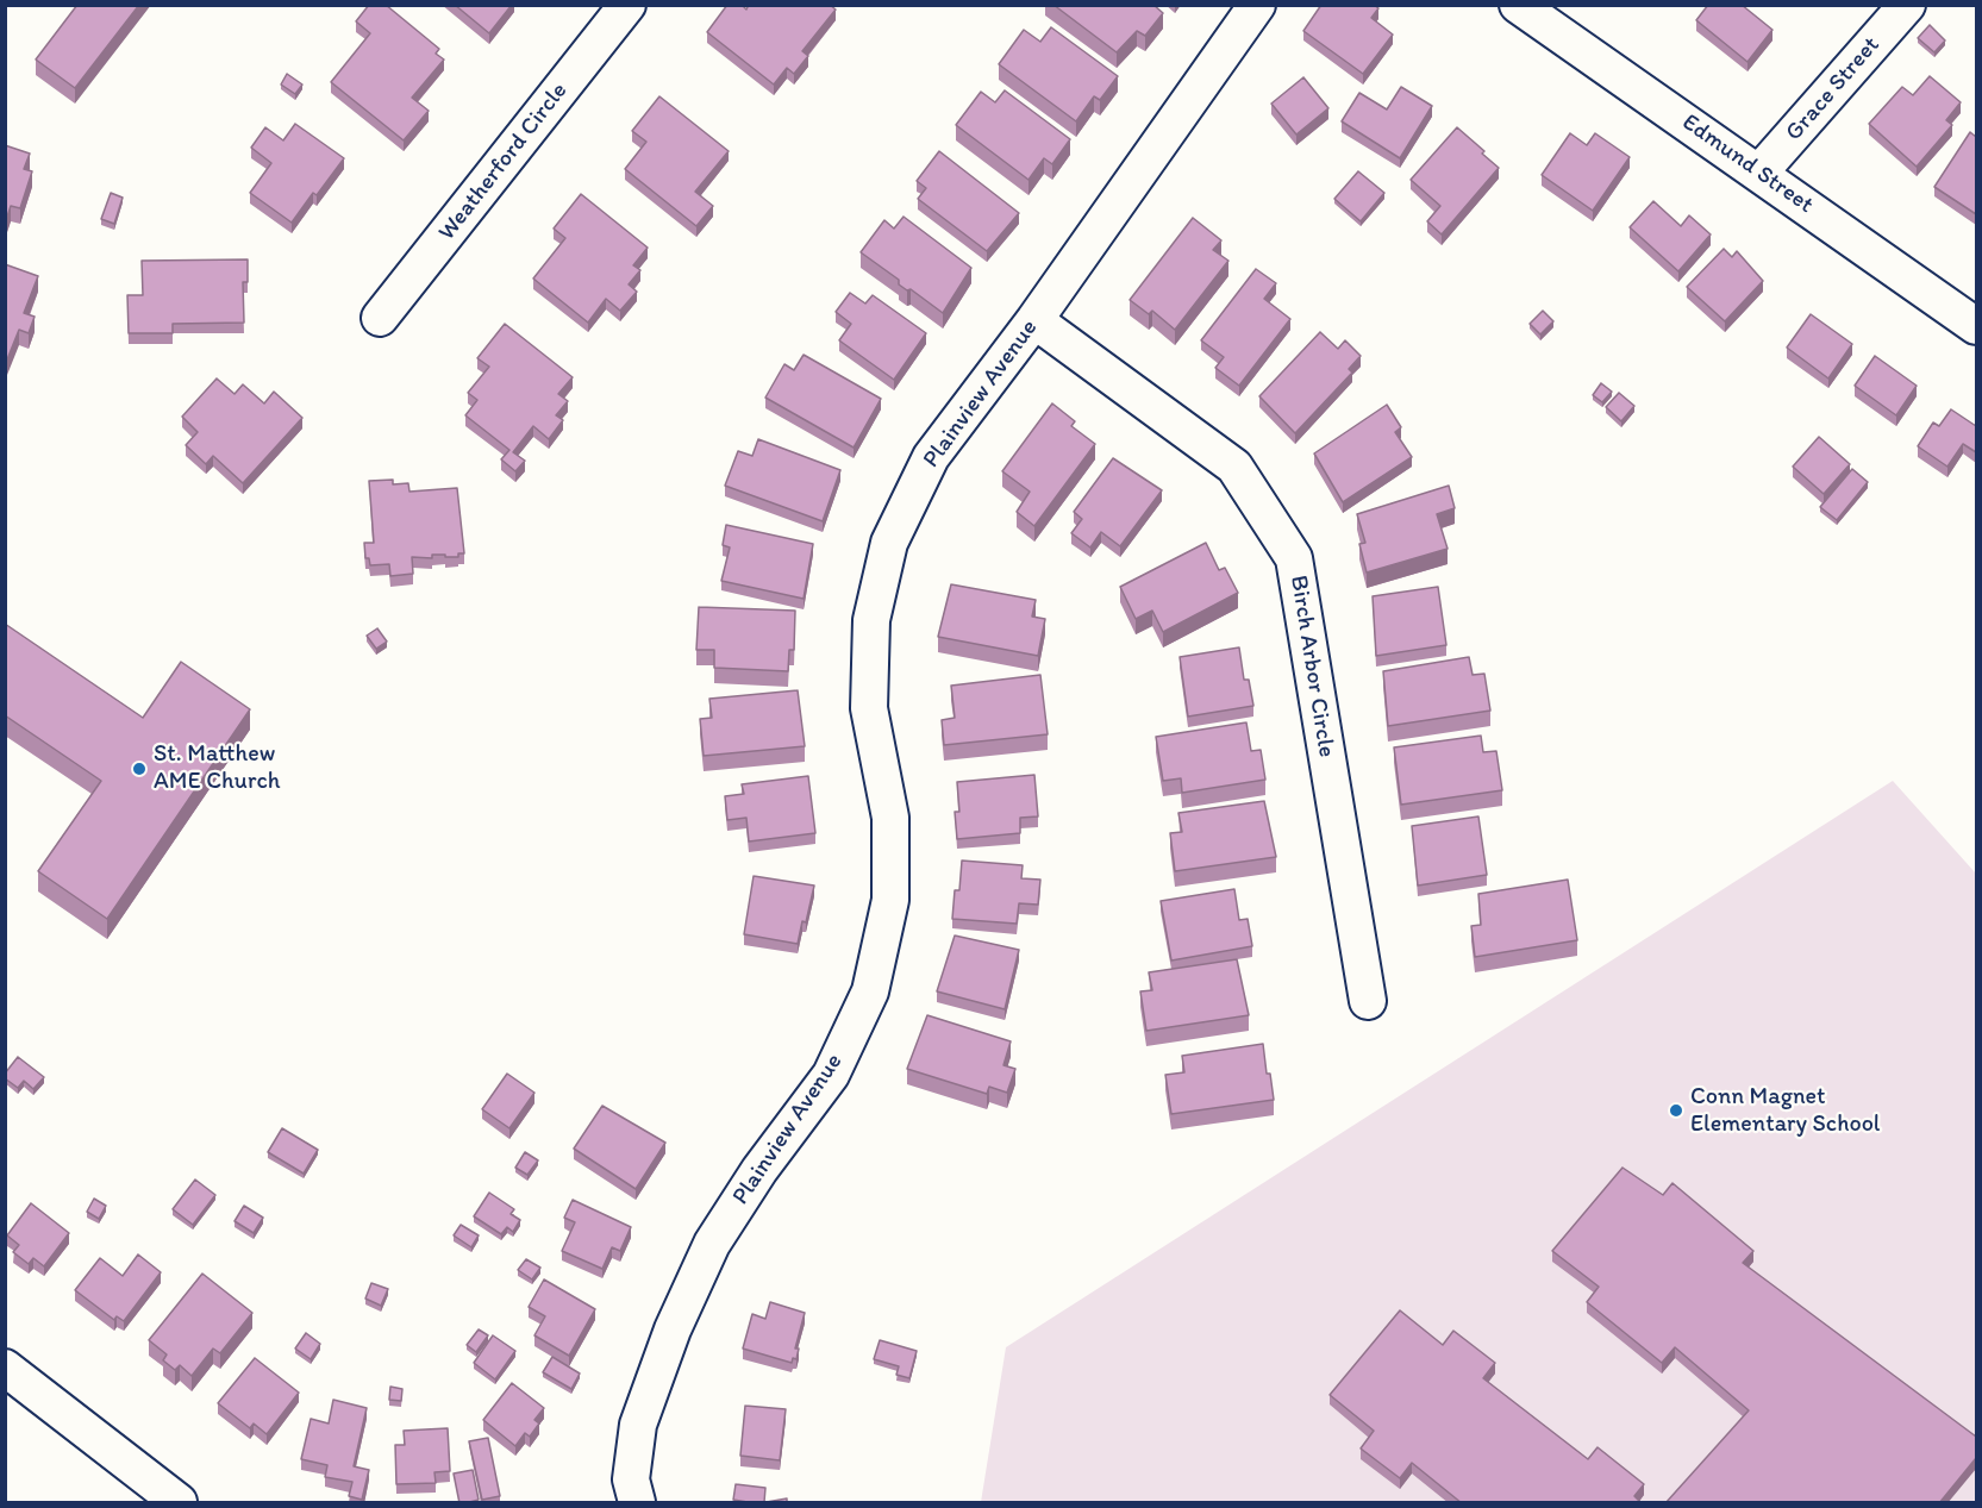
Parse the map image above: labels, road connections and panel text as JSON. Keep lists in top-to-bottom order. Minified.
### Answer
{"streets":{"street":["Grace Street","Weatherford Circle","Edmund Street","Plainview Avenue","Birch Arbor Circle"]},"crossings":[["Grace Street","Edmund Street"],["Plainview Avenue","Birch Arbor Circle"]],"places":["St. Matthew AME Church","Conn Magnet Elementary School"]}
